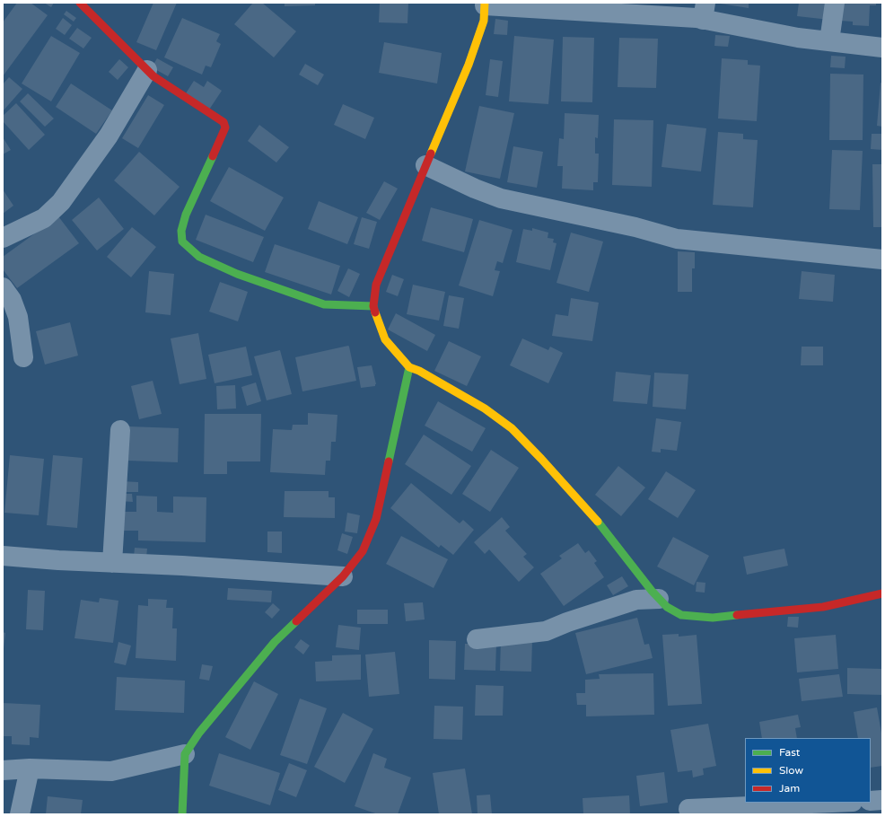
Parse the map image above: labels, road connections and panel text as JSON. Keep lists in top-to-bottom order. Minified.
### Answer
{"legend":["Fast","Slow","Jam"]}
